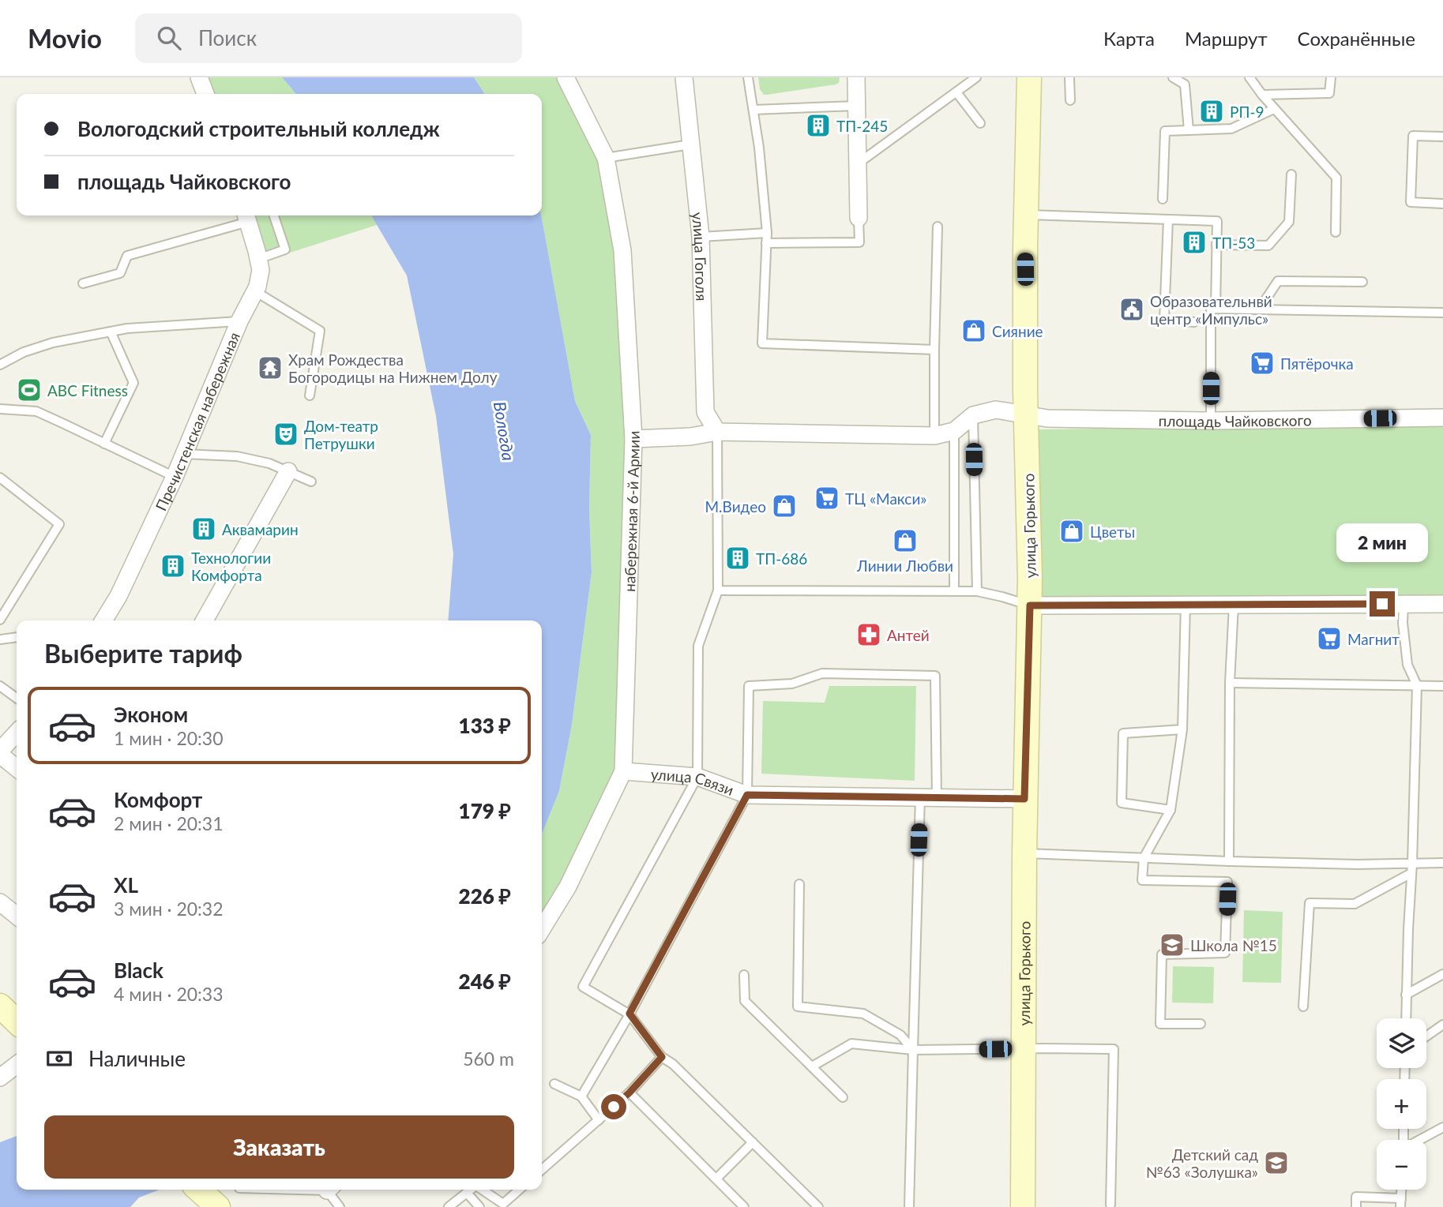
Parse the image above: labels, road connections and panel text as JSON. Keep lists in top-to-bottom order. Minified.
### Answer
{"streets":{"street":["улица Гоголя","площадь Чайковского","Пречистенская набережная","набережная 6-й Армии","улица Горького","улица Связи"]},"crossings":[["площадь Чайковского","улица Горького"],["набережная 6-й Армии","улица Связи"],["улица Горького","улица Связи"]],"water":["Вологда"],"places":{"building":["РП-9","ТП-245","ТП-53","Аквамарин","ТП-686","Технологии Комфорта"],"public building":["Образовательнвй центр «Импульс»"],"shop":["Сияние","М.Видео","Цветы","Линии Любви"],"supermarket":["Пятёрочка","ТЦ «Макси»","Магнит"],"temple":["Храм Рождества Богородицы на Нижнем Долу"],"sports":["ABC Fitness"],"theatre":["Дом-театр Петрушки"],"pharmacy":["Антей"],"school or university":["Школа №15","Детский сад №63 «Золушка»"]},"page":{"header":"Movio","search":"Поиск","nav":["Карта","Маршрут","Сохранённые"],"banner":["Вологодский строительный колледж","площадь Чайковского"],"bubble":"2 мин","heading":"Выберите тариф","list":[{"name":"Эконом","note":"1 мин · 20:30","value":"133 ₽"},{"name":"Комфорт","note":"2 мин · 20:31","value":"179 ₽"},{"name":"XL","note":"3 мин · 20:32","value":"226 ₽"},{"name":"Black","note":"4 мин · 20:33","value":"246 ₽"}],"map_buttons":["+","−"],"pay":["Наличные","560 m"],"buttons":"Заказать"}}
